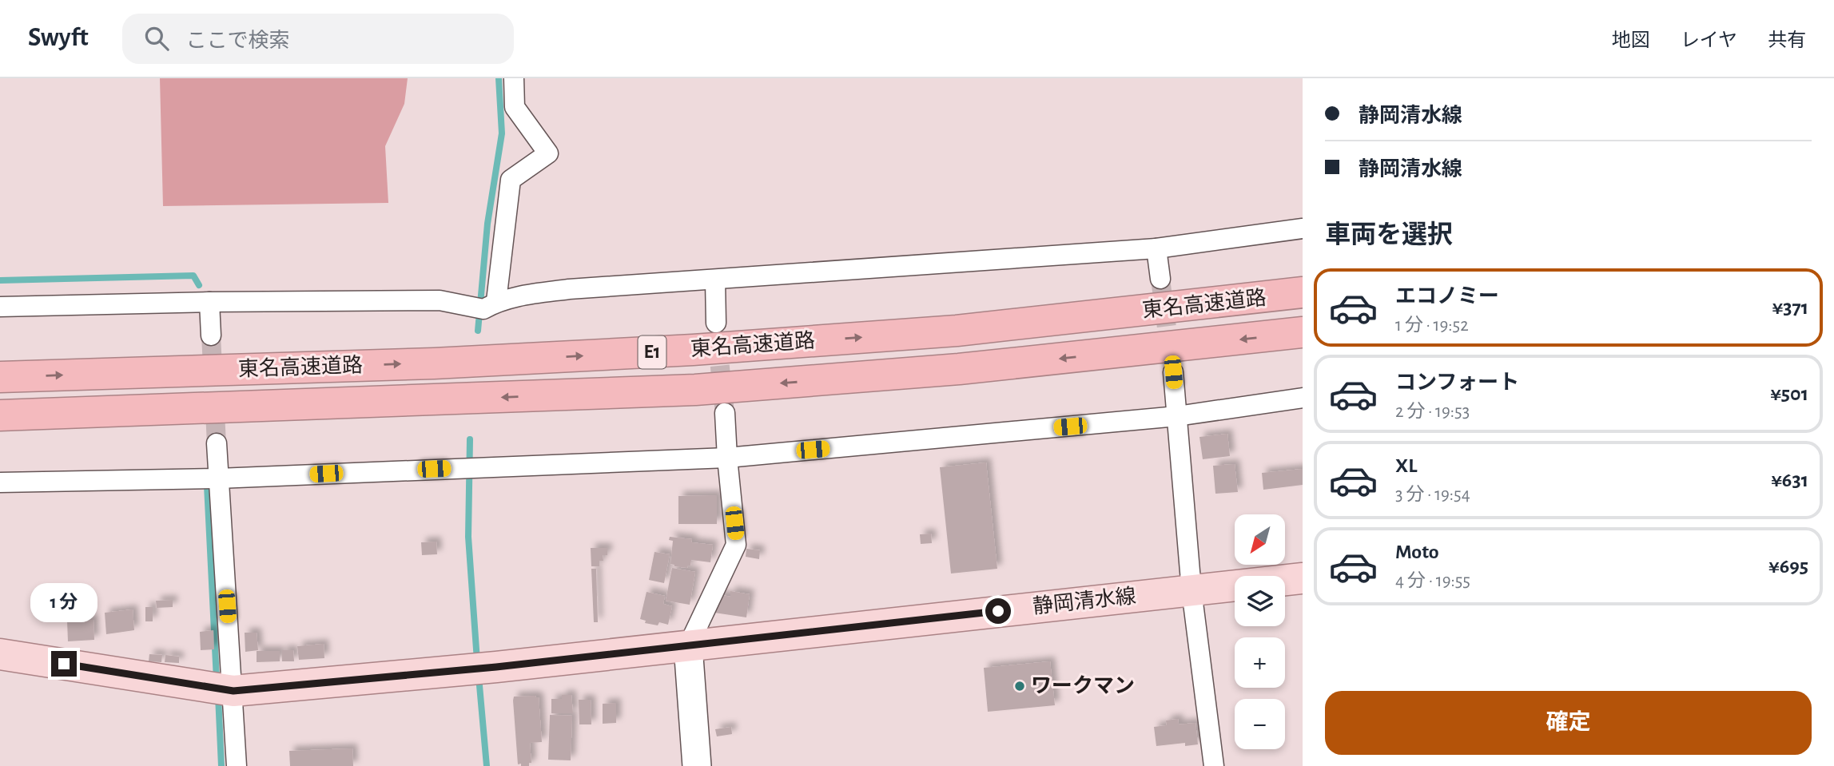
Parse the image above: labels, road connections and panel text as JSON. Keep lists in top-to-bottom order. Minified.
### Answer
{"streets":{"highway":["東名高速道路","E1"],"main road":["静岡清水線"]},"places":["ワークマン"],"north":"bottom left","page":{"header":"Swyft","search":"ここで検索","nav":["地図","レイヤ","共有"],"banner":["静岡清水線","静岡清水線"],"heading":"車両を選択","list":[{"name":"エコノミー","note":"1 分 · 19:52","value":"¥371"},{"name":"コンフォート","note":"2 分 · 19:53","value":"¥501"},{"name":"XL","note":"3 分 · 19:54","value":"¥631"},{"name":"Moto","note":"4 分 · 19:55","value":"¥695"}],"map_buttons":["+","−"],"bubble":"1 分","buttons":"確定"}}
